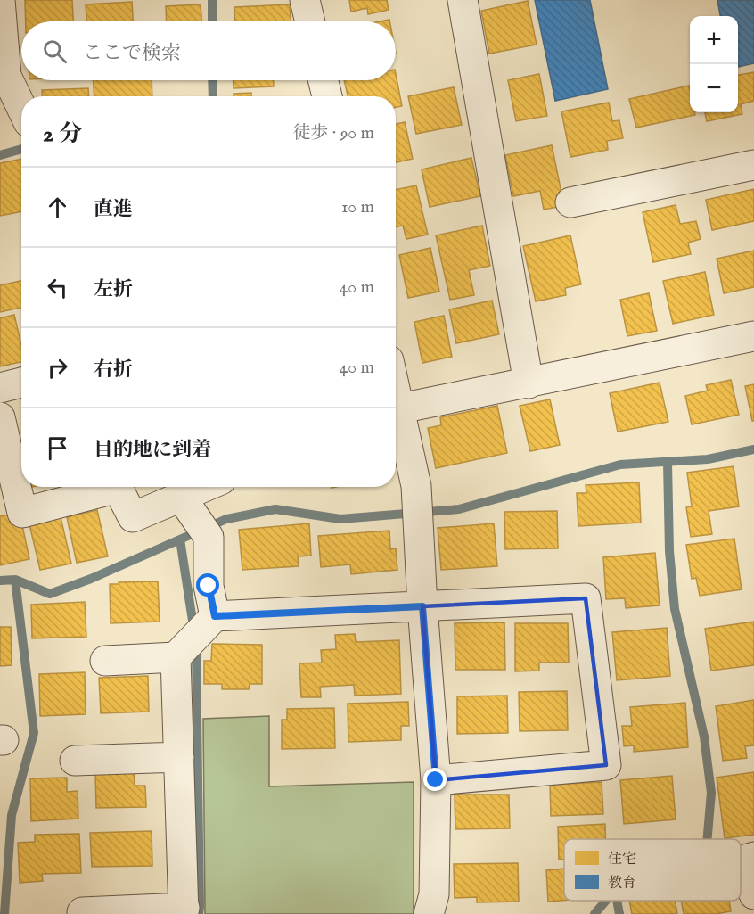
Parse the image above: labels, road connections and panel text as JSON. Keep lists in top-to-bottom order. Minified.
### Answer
{"legend":["住宅","教育"],"page":{"map_buttons":["+","−"],"search":"ここで検索","heading":["2 分","徒歩 · 90 m"],"list":[["直進","10 m"],["左折","40 m"],["右折","40 m"],"目的地に到着"]}}
